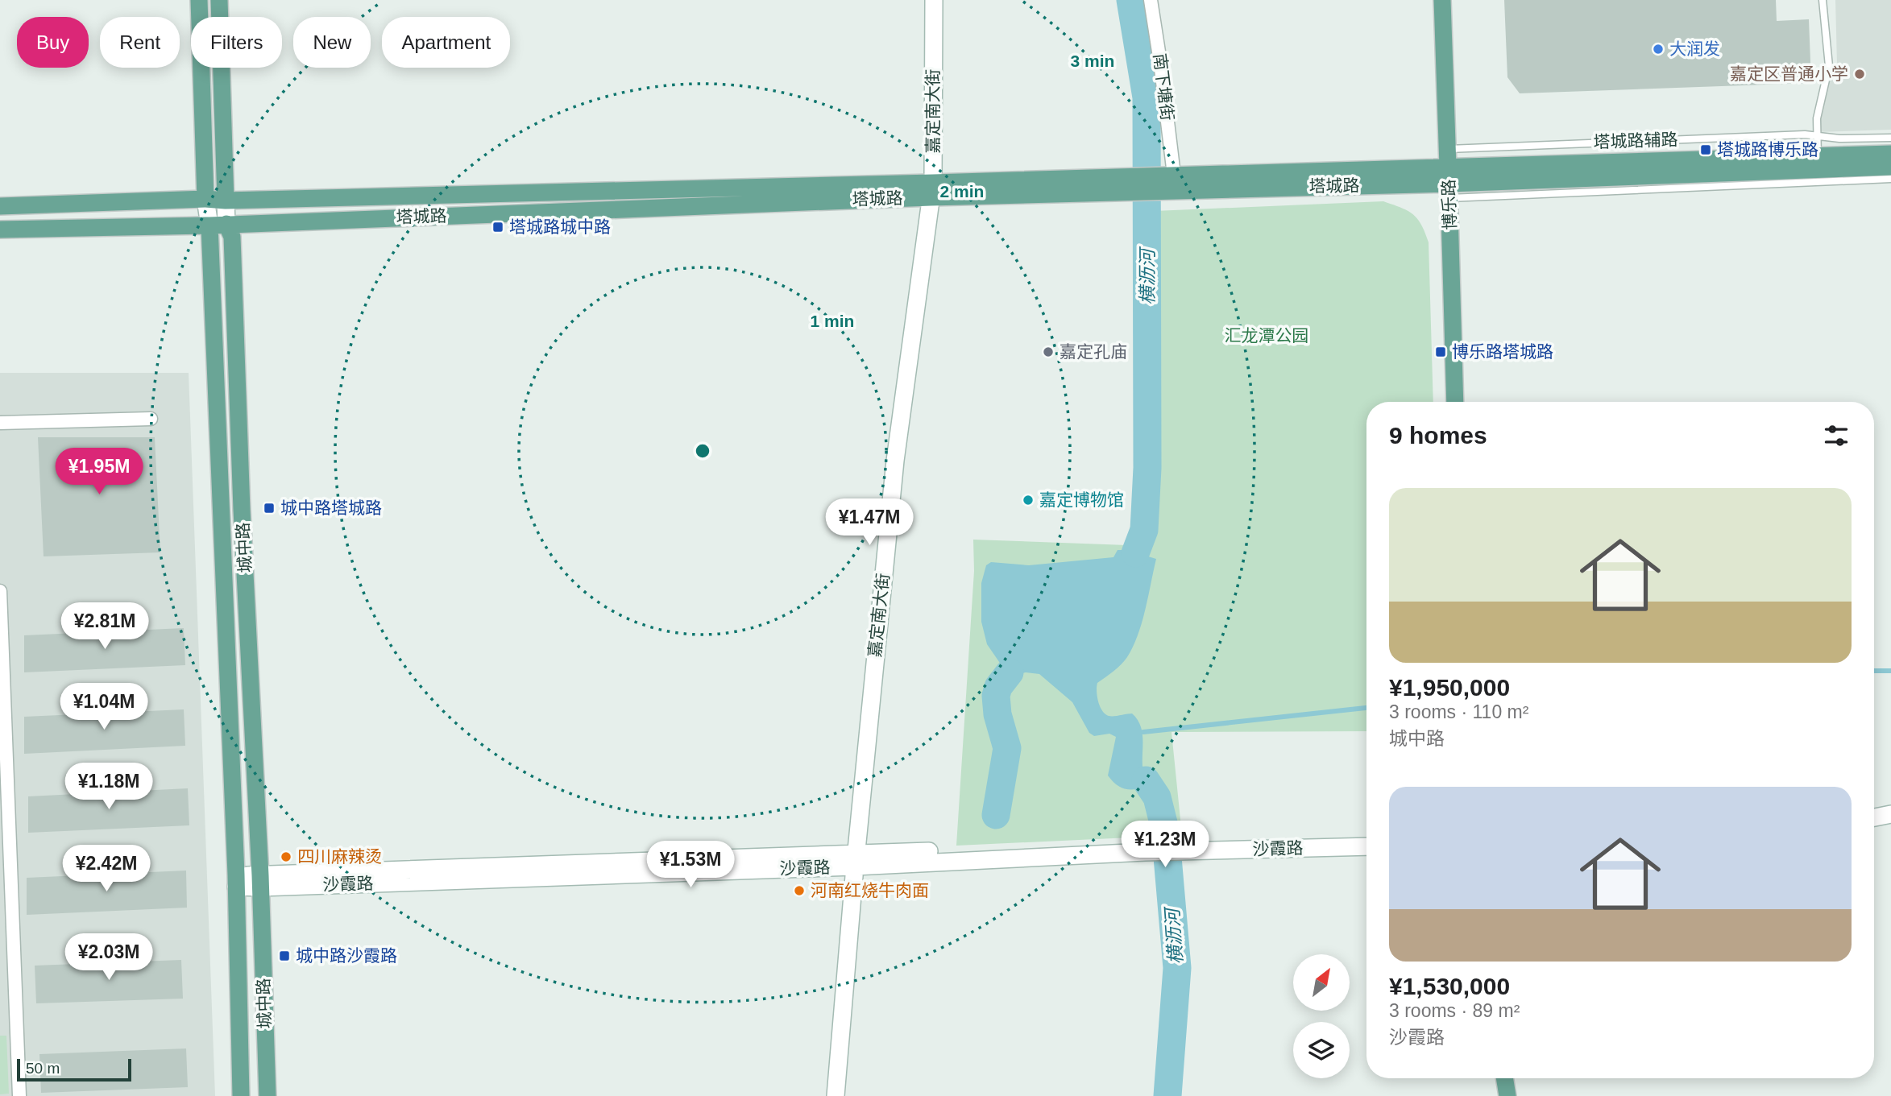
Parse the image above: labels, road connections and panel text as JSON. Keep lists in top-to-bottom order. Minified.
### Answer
{"streets":{"main road":["塔城路","博乐路","城中路"],"street":["南下塘街","嘉定南大街","沙霞路"],"lane":["塔城路辅路"]},"crossings":[["南下塘街","塔城路"],["嘉定南大街","塔城路"],["嘉定南大街","沙霞路"],["塔城路辅路","博乐路"],["塔城路","博乐路"],["塔城路","城中路"],["城中路","沙霞路"]],"water":["横沥河"],"parks":["汇龙潭公园"],"places":{"other":["大润发","嘉定区普通小学","嘉定孔庙","嘉定博物馆","四川麻辣烫","河南红烧牛肉面"],"transit":["塔城路博乐路","塔城路城中路","博乐路塔城路","城中路塔城路","城中路沙霞路"]},"scale_bar":"50 m","north":"top right","page":{"chip":["Buy","Rent","Filters","New","Apartment"],"heading":"9 homes","price":["¥1.95M","¥1.47M","¥2.81M","¥1.04M","¥1.18M","¥1.23M","¥1.53M","¥2.42M","¥2.03M"],"list":[{"name":"¥1,950,000","note":"3 rooms · 110 m² · 城中路"},{"name":"¥1,530,000","note":"3 rooms · 89 m² · 沙霞路"}],"scale":"50 m"},"rings":["3 min","2 min","1 min"]}
